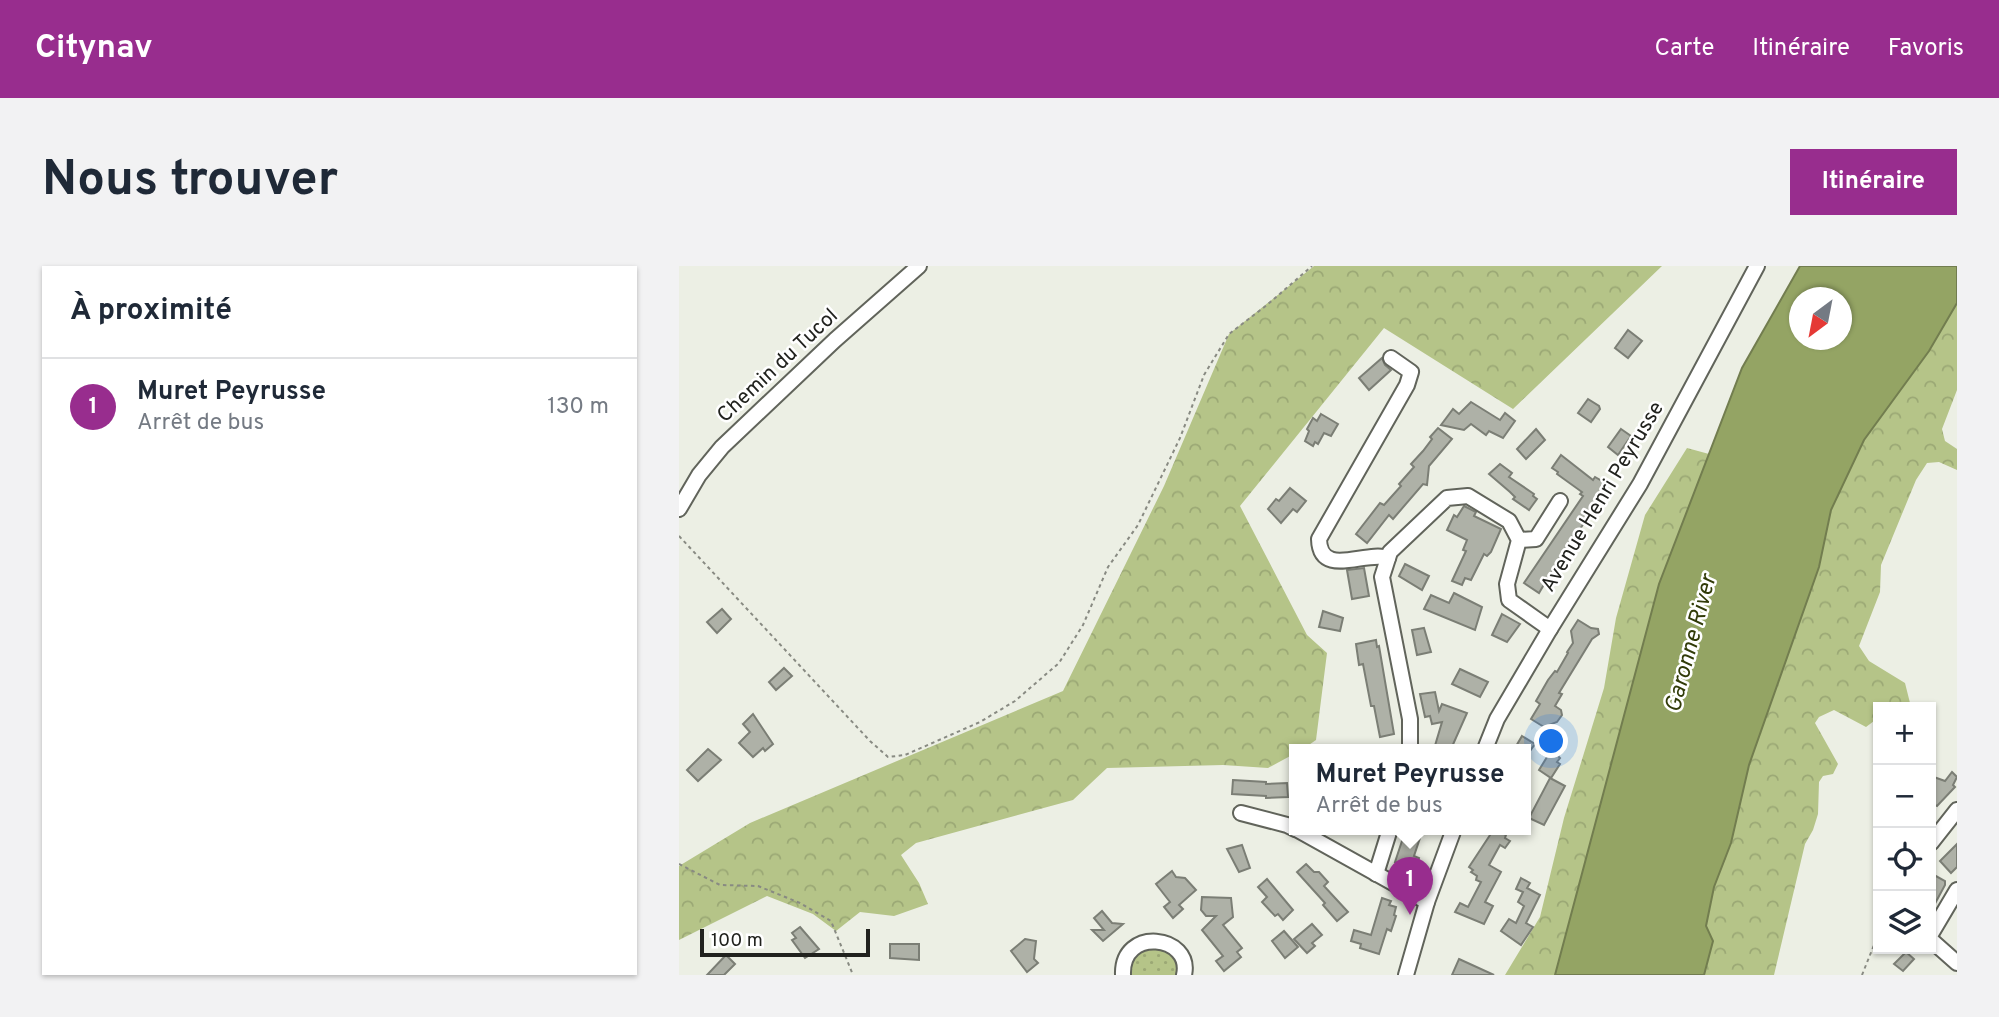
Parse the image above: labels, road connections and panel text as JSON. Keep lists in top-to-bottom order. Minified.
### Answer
{"streets":{"street":["Chemin du Tucol","Avenue Henri Peyrusse"]},"water":["Garonne River"],"scale_bar":"100 m","north":"bottom left","page":{"header":"Citynav","nav":["Carte","Itinéraire","Favoris"],"buttons":"Itinéraire","title":"Nous trouver","heading":"À proximité","list":[{"mark":"1","name":"Muret Peyrusse","note":"Arrêt de bus","value":"130 m"}],"map_buttons":["+","−"],"popup":["Muret Peyrusse","Arrêt de bus"],"pins":"1","scale":"100 m"}}
